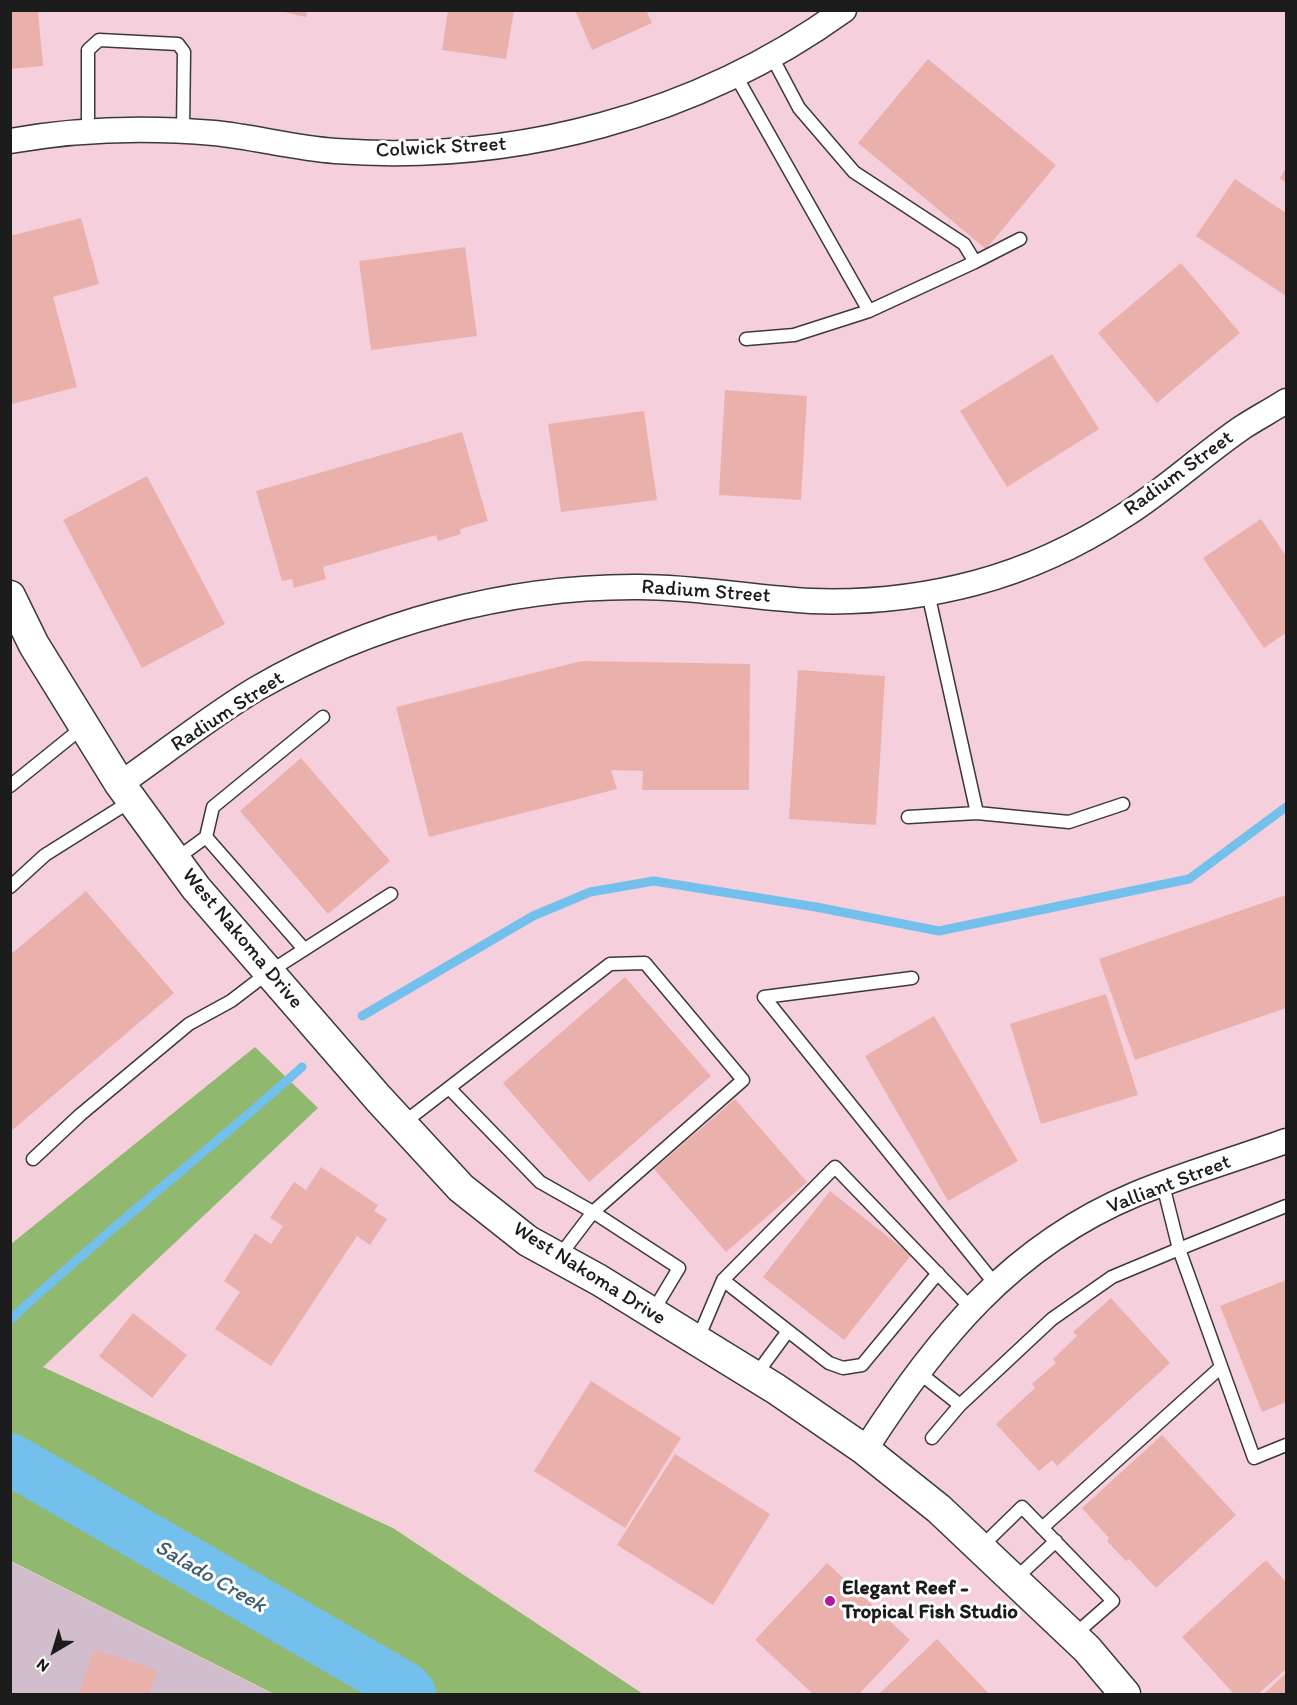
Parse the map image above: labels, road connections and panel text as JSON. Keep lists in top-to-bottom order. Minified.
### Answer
{"streets":{"street":["Colwick Street","Radium Street","West Nakoma Drive","Valliant Street"]},"crossings":[["Radium Street","West Nakoma Drive"],["West Nakoma Drive","Valliant Street"]],"water":["Salado Creek"],"places":["Elegant Reef - Tropical Fish Studio"],"north":"bottom left"}
